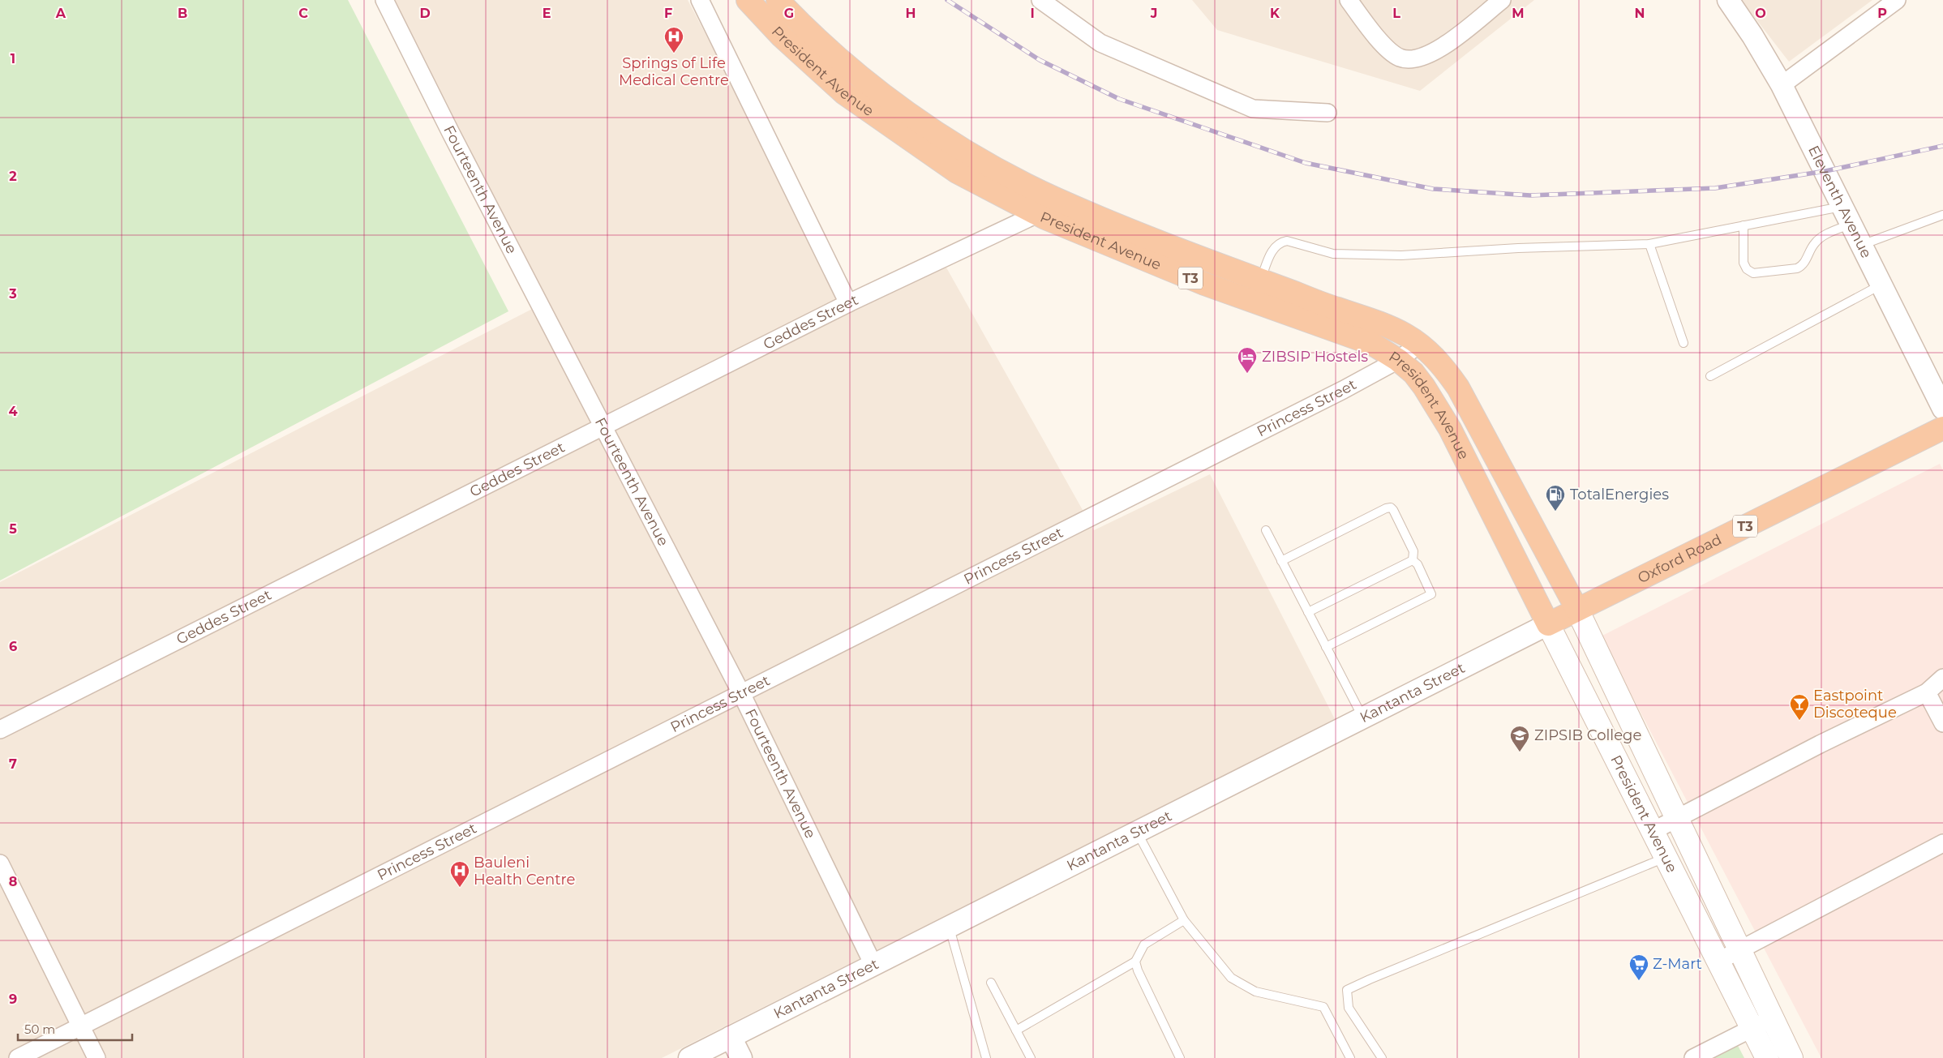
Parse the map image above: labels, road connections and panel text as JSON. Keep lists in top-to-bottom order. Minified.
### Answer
{"streets":{"highway":["President Avenue","T3","Oxford Road"],"street":["Fourteenth Avenue","Eleventh Avenue","Geddes Street","Princess Street","Kantanta Street"]},"crossings":[["President Avenue","Geddes Street"],["President Avenue","Princess Street"],["President Avenue","Oxford Road"],["President Avenue","Kantanta Street"],["Fourteenth Avenue","Geddes Street"],["Fourteenth Avenue","Princess Street"],["Fourteenth Avenue","Kantanta Street"],["Oxford Road","Kantanta Street"]],"places":{"hospital":["Springs of Life Medical Centre","Bauleni Health Centre"],"hotel":["ZIBSIP Hostels"],"fuel station":["TotalEnergies"],"bar":["Eastpoint Discoteque"],"school or university":["ZIPSIB College"],"supermarket":["Z-Mart"]},"scale_bar":"50 m","grid":{"columns":["A","B","C","D","E","F","G","H","I","J","K","L","M","N","O","P"],"rows":["1","2","3","4","5","6","7","8","9"]}}
